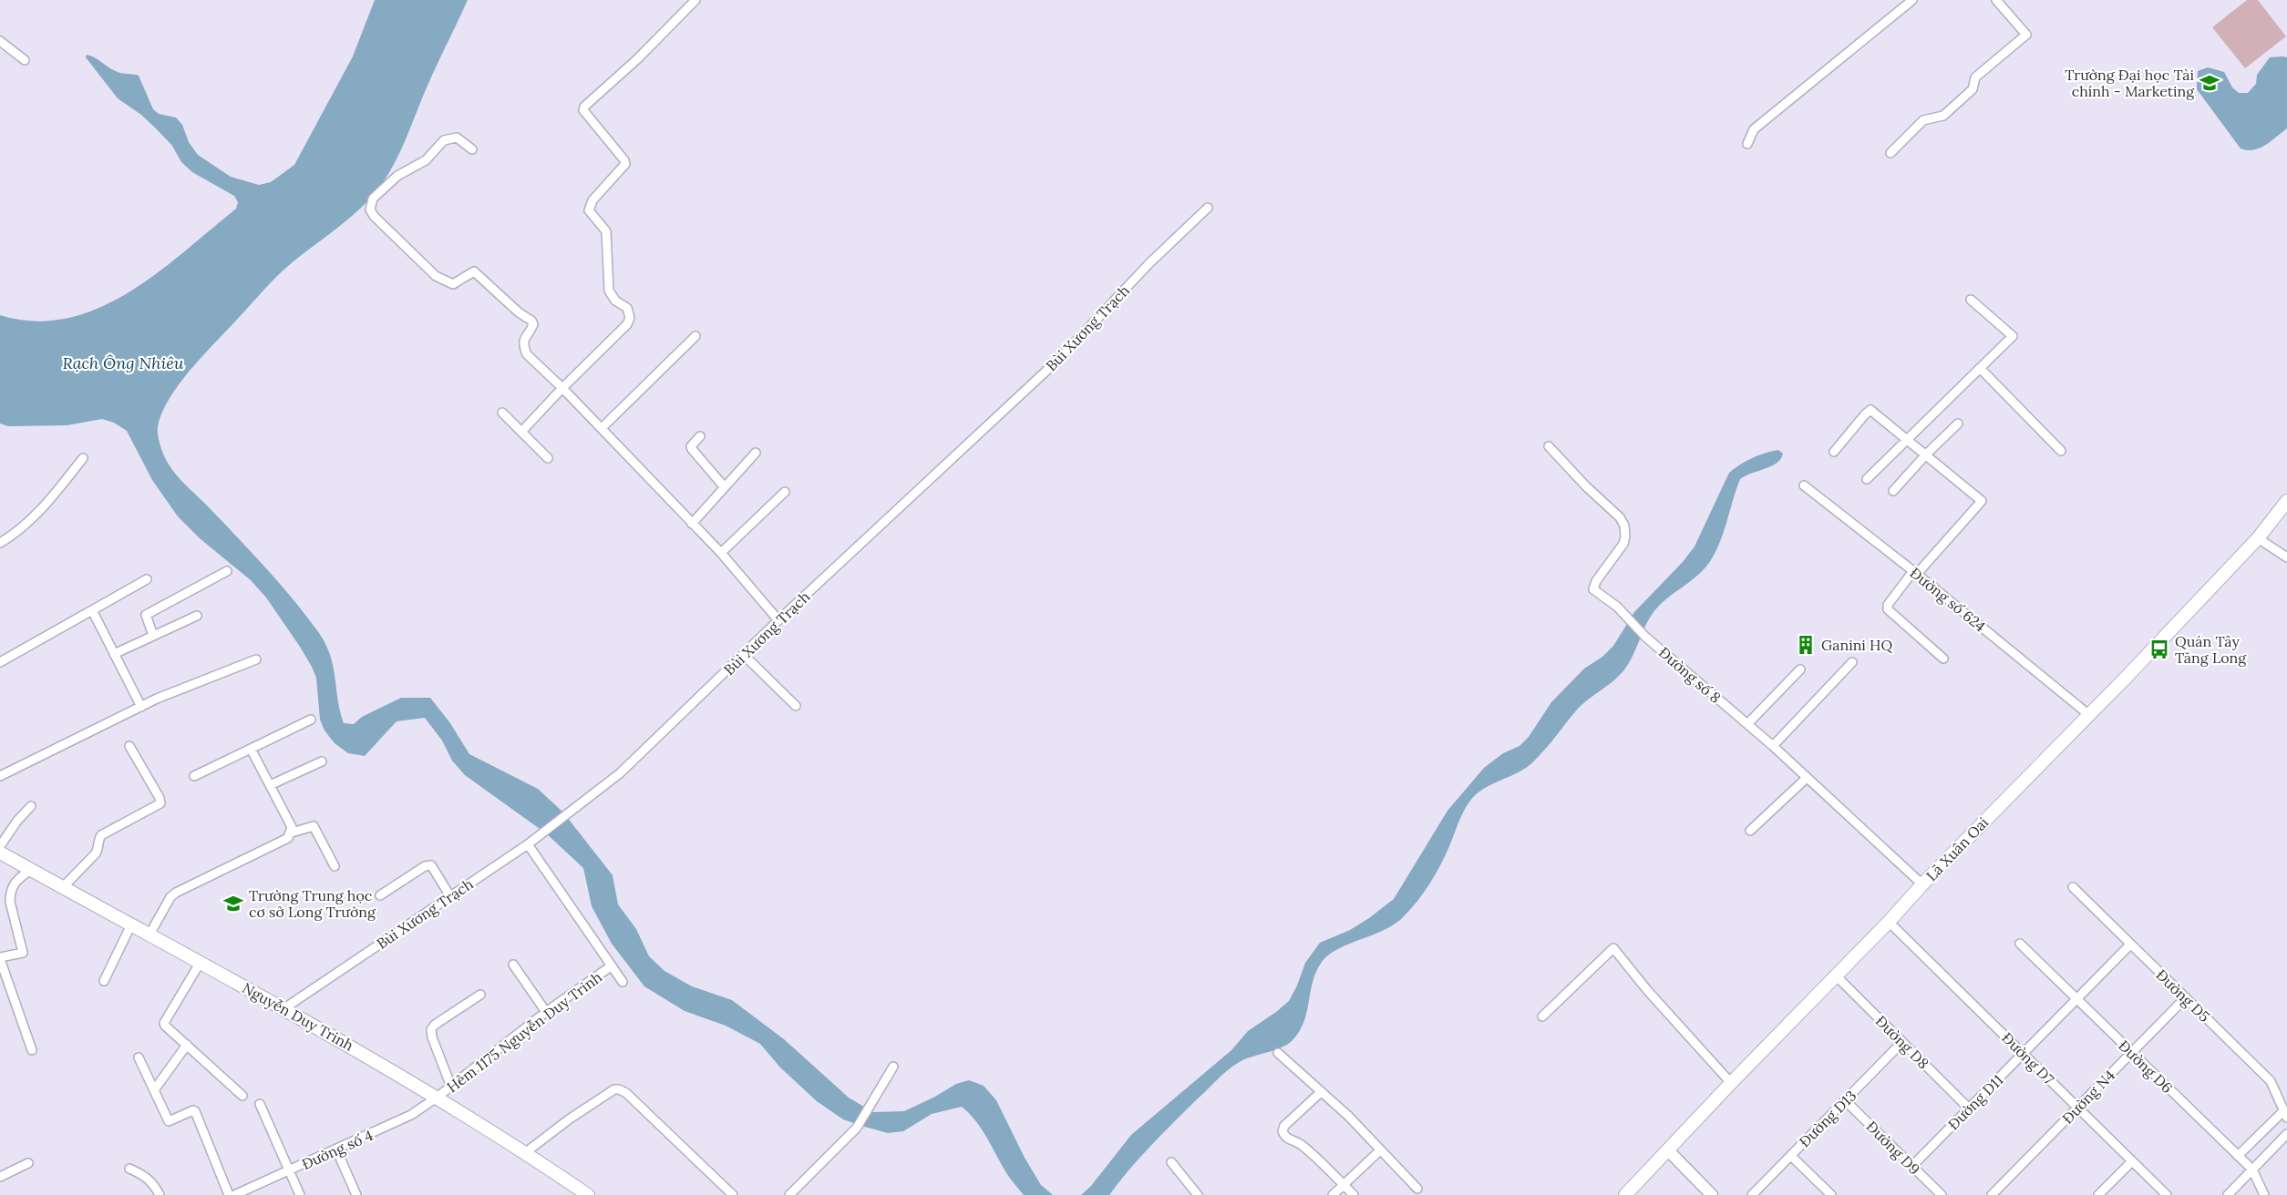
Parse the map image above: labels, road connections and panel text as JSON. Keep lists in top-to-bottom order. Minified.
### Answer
{"streets":{"main road":["Lã Xuân Oai","Nguyễn Duy Trinh"],"street":["Bùi Xương Trạch","Đường số 624","Đường số 8","Đường D5","Hẻm 1175 Nguyễn Duy Trinh","Đường D8","Đường D7","Đường D6","Đường N4","Đường D11","Đường D13","Đường D9","Đường số 4"]},"crossings":[["Bùi Xương Trạch","Nguyễn Duy Trinh"],["Đường số 624","Lã Xuân Oai"],["Đường số 8","Lã Xuân Oai"],["Lã Xuân Oai","Đường D8"],["Lã Xuân Oai","Đường D7"],["Đường D5","Đường D6"],["Đường D5","Đường N4"],["Đường D5","Đường D11"],["Nguyễn Duy Trinh","Hẻm 1175 Nguyễn Duy Trinh"],["Nguyễn Duy Trinh","Đường số 4"],["Hẻm 1175 Nguyễn Duy Trinh","Đường số 4"],["Đường D8","Đường D11"],["Đường D8","Đường D13"],["Đường D7","Đường N4"],["Đường D7","Đường D11"],["Đường D6","Đường N4"],["Đường D6","Đường D11"],["Đường D11","Đường D9"],["Đường D13","Đường D9"]],"water":["Rạch Ông Nhiêu"],"places":{"school or university":["Trường Đại học Tài chính - Marketing","Trường Trung học cơ sở Long Trường"],"building":["Ganini HQ"],"bus stop":["Quán Tây Tăng Long"]}}
